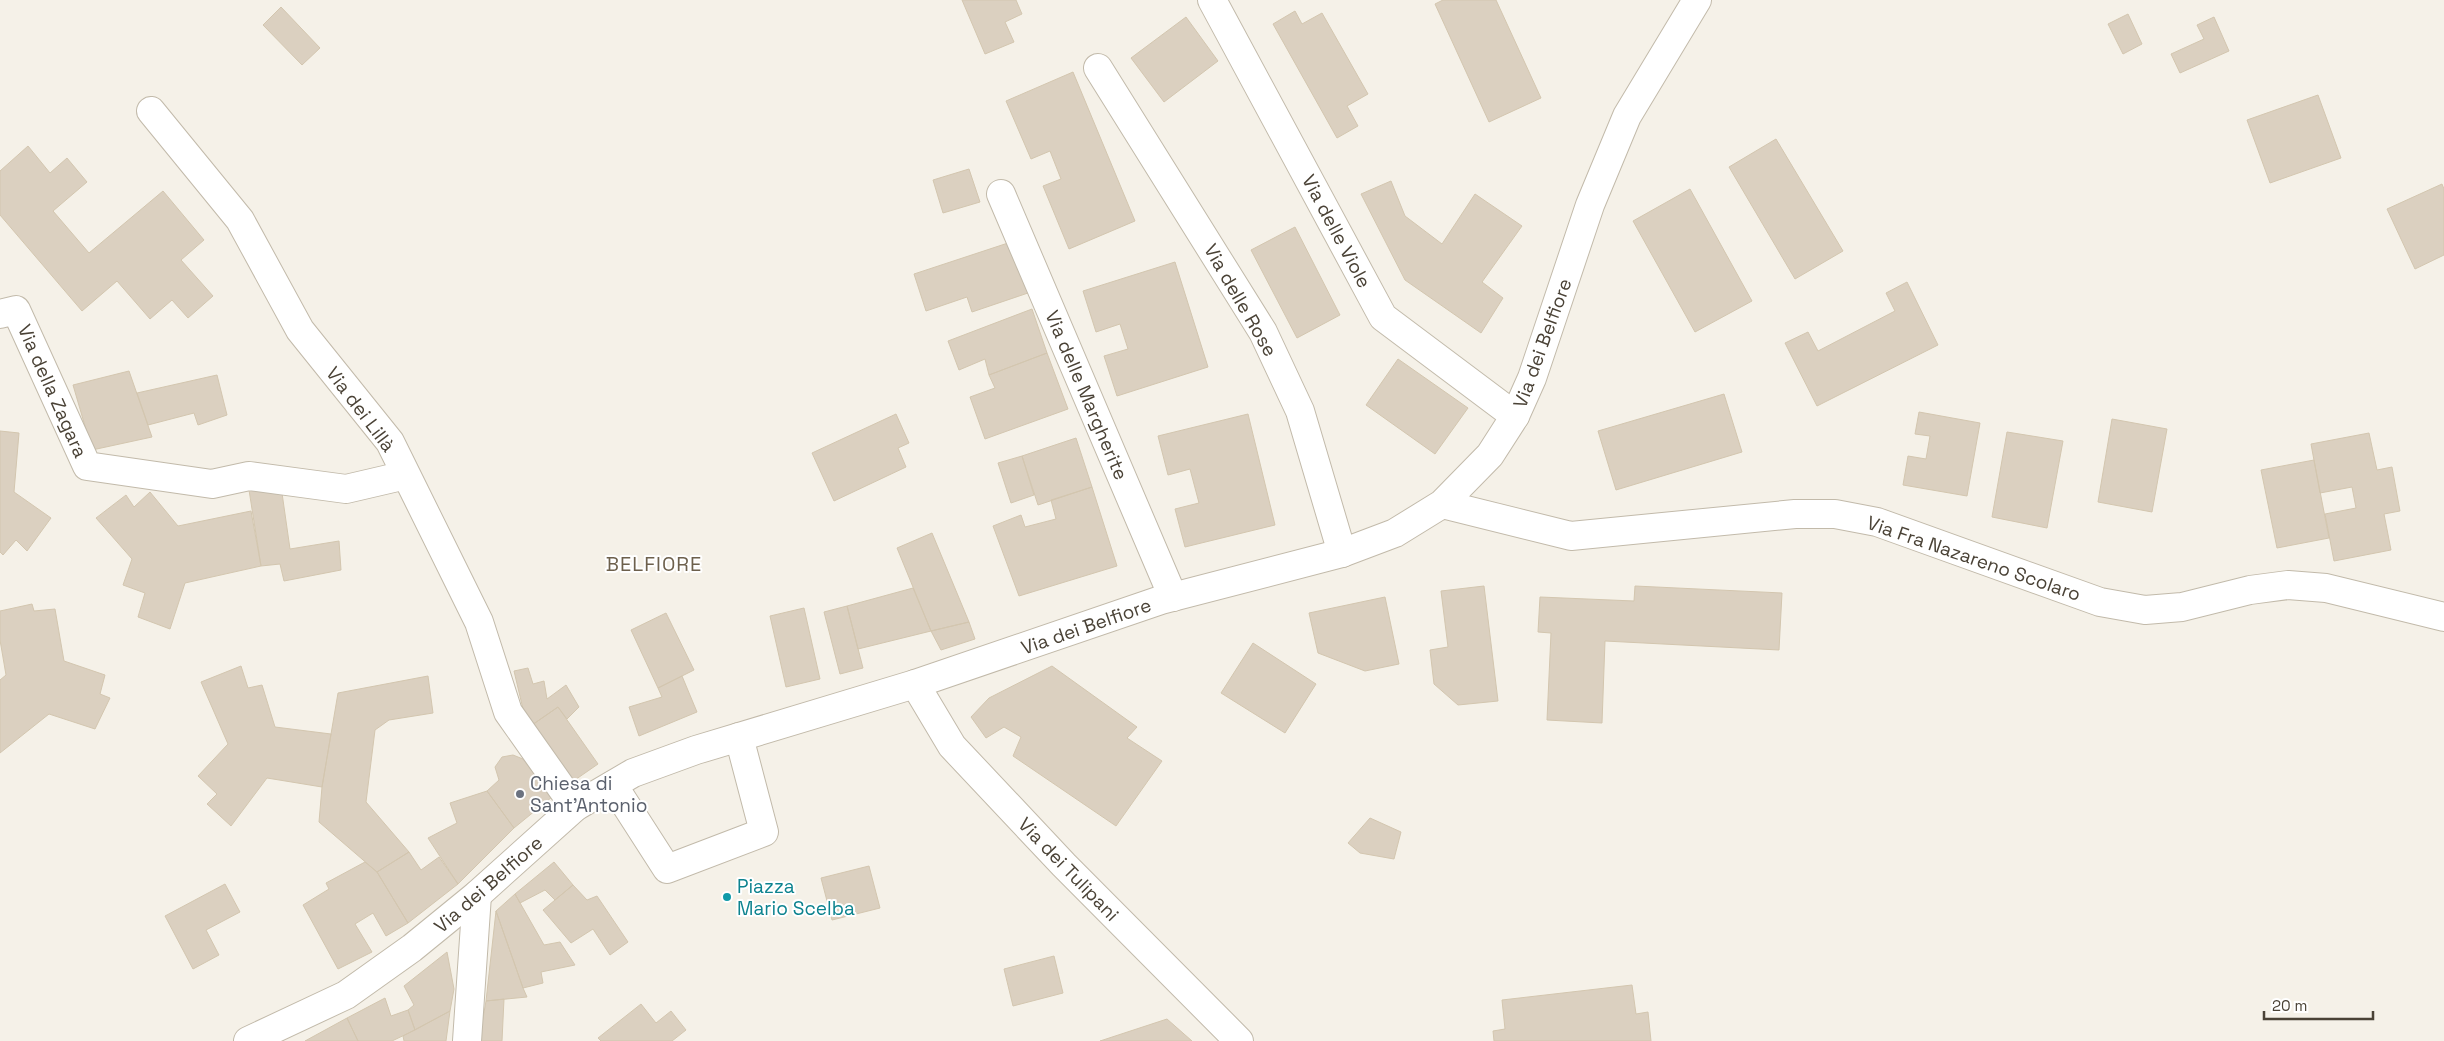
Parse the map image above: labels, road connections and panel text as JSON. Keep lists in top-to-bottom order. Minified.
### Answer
{"streets":{"street":["Via delle Viole","Via delle Rose","Via dei Belfiore","Via della Zagara","Via delle Margherite","Via dei Lillà","Via Fra Nazareno Scolaro","Via dei Tulipani"]},"crossings":[["Via delle Viole","Via dei Belfiore"],["Via delle Rose","Via dei Belfiore"],["Via dei Belfiore","Via delle Margherite"],["Via dei Belfiore","Via dei Lillà"],["Via dei Belfiore","Via Fra Nazareno Scolaro"],["Via dei Belfiore","Via dei Tulipani"],["Via della Zagara","Via dei Lillà"]],"districts":["BELFIORE"],"places":["Chiesa di Sant'Antonio","Piazza Mario Scelba"],"scale_bar":"20 m"}
